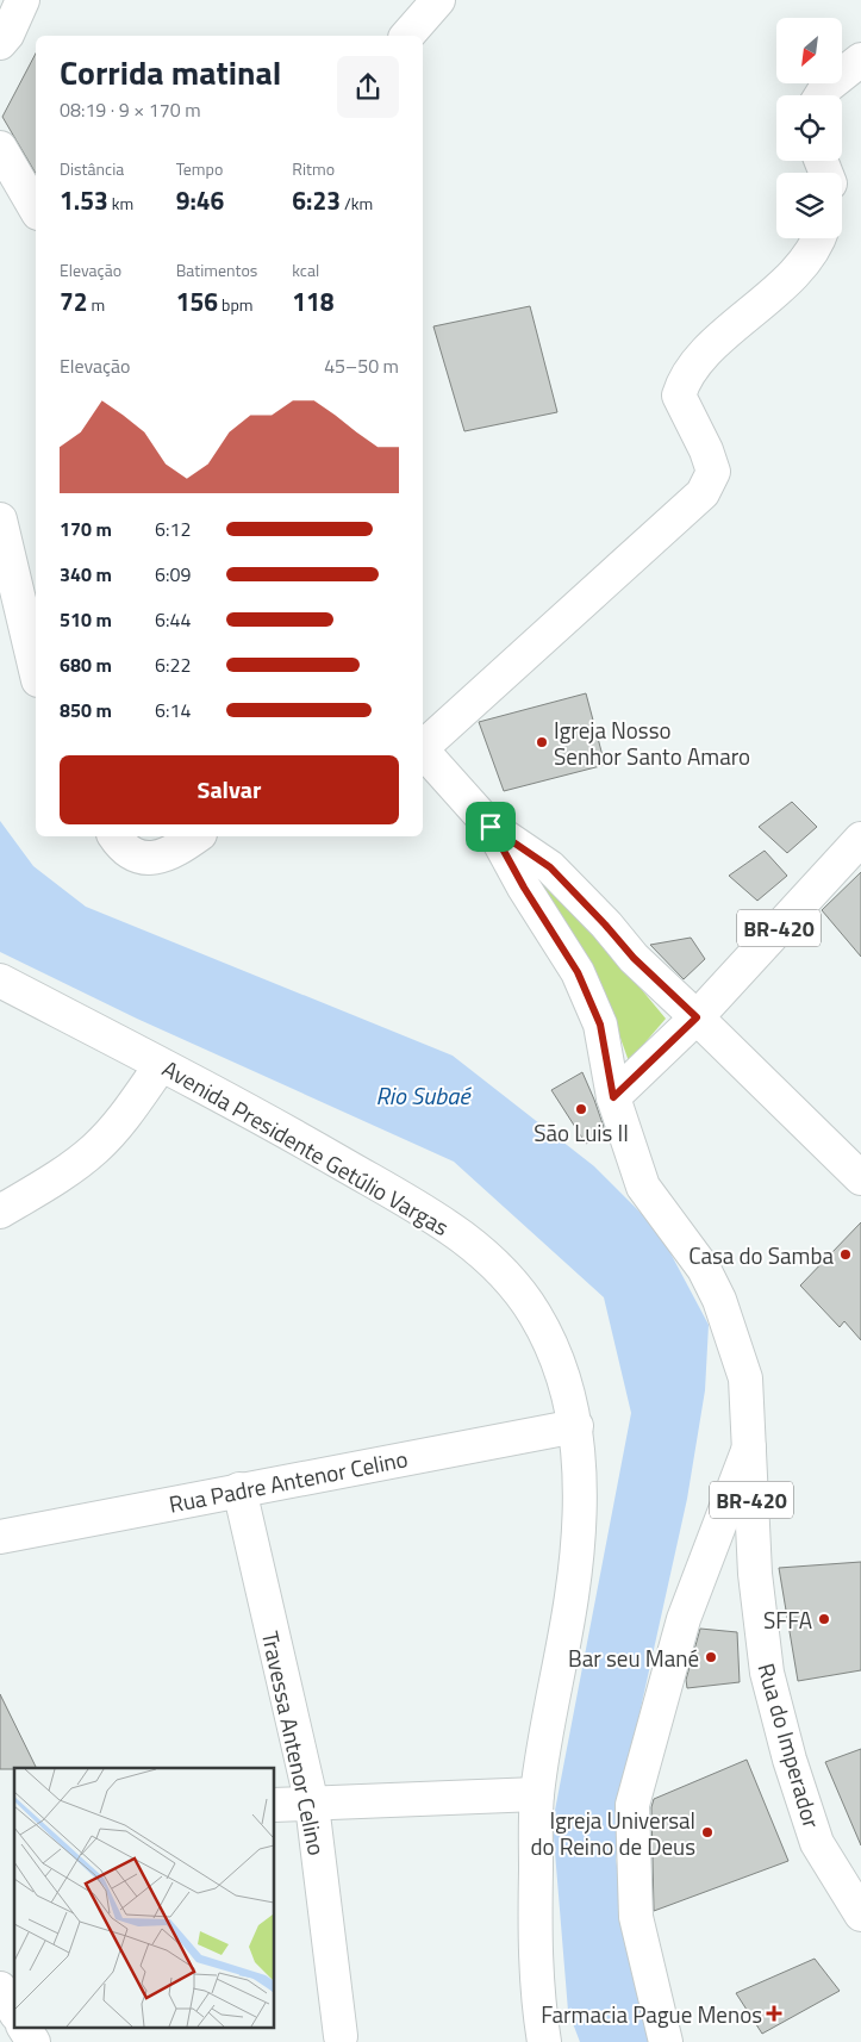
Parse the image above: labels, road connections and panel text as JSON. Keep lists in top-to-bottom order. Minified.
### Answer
{"streets":{"street":["BR-420","Avenida Presidente Getúlio Vargas","Rua Padre Antenor Celino","Travessa Antenor Celino","Rua do Imperador"]},"crossings":[["BR-420","Rua do Imperador"],["Avenida Presidente Getúlio Vargas","Rua Padre Antenor Celino"],["Rua Padre Antenor Celino","Travessa Antenor Celino"]],"water":["Rio Subaé"],"places":{"other":["Igreja Nosso Senhor Santo Amaro","São Luis II","Casa do Samba","SFFA","Bar seu Mané","Igreja Universal do Reino de Deus"],"health":["Farmacia Pague Menos"]},"north":"bottom left","page":{"heading":["Corrida matinal","08:19 · 9 × 170 m"],"stats":[["Distância","1.53 km"],["Tempo","9:46"],["Ritmo","6:23 /km"],["Elevação","72 m"],["Batimentos","156 bpm"],["kcal","118"]],"chart":["Elevação","45–50 m"],"list":[{"name":"170 m","note":"6:12"},{"name":"340 m","note":"6:09"},{"name":"510 m","note":"6:44"},{"name":"680 m","note":"6:22"},{"name":"850 m","note":"6:14"}],"buttons":"Salvar"}}
